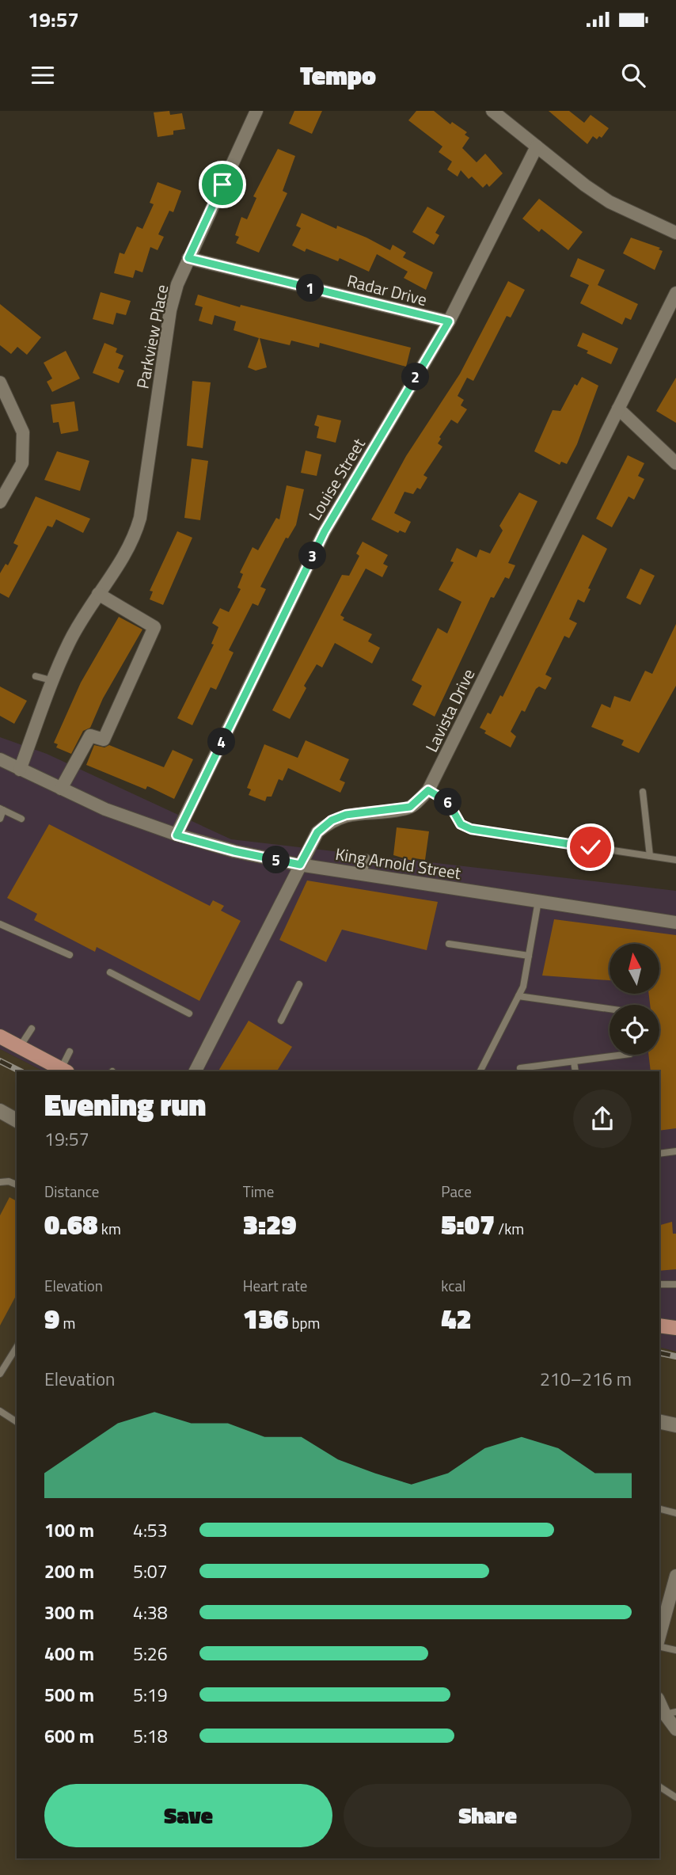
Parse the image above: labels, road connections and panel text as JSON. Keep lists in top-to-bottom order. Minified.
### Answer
{"streets":{"street":["Radar Drive","Parkview Place","Louise Street","Lavista Drive","King Arnold Street"]},"crossings":[["Radar Drive","Parkview Place"],["Radar Drive","Louise Street"],["Parkview Place","King Arnold Street"],["Louise Street","King Arnold Street"],["Lavista Drive","King Arnold Street"]],"north":"top","page":{"status":"19:57","header":"Tempo","pins":["1","2","3","4","6","5"],"heading":["Evening run","19:57"],"stats":[["Distance","0.68 km"],["Time","3:29"],["Pace","5:07 /km"],["Elevation","9 m"],["Heart rate","136 bpm"],["kcal","42"]],"chart":["Elevation","210–216 m"],"list":[{"name":"100 m","note":"4:53"},{"name":"200 m","note":"5:07"},{"name":"300 m","note":"4:38"},{"name":"400 m","note":"5:26"},{"name":"500 m","note":"5:19"},{"name":"600 m","note":"5:18"}],"buttons":["Save","Share"]}}
